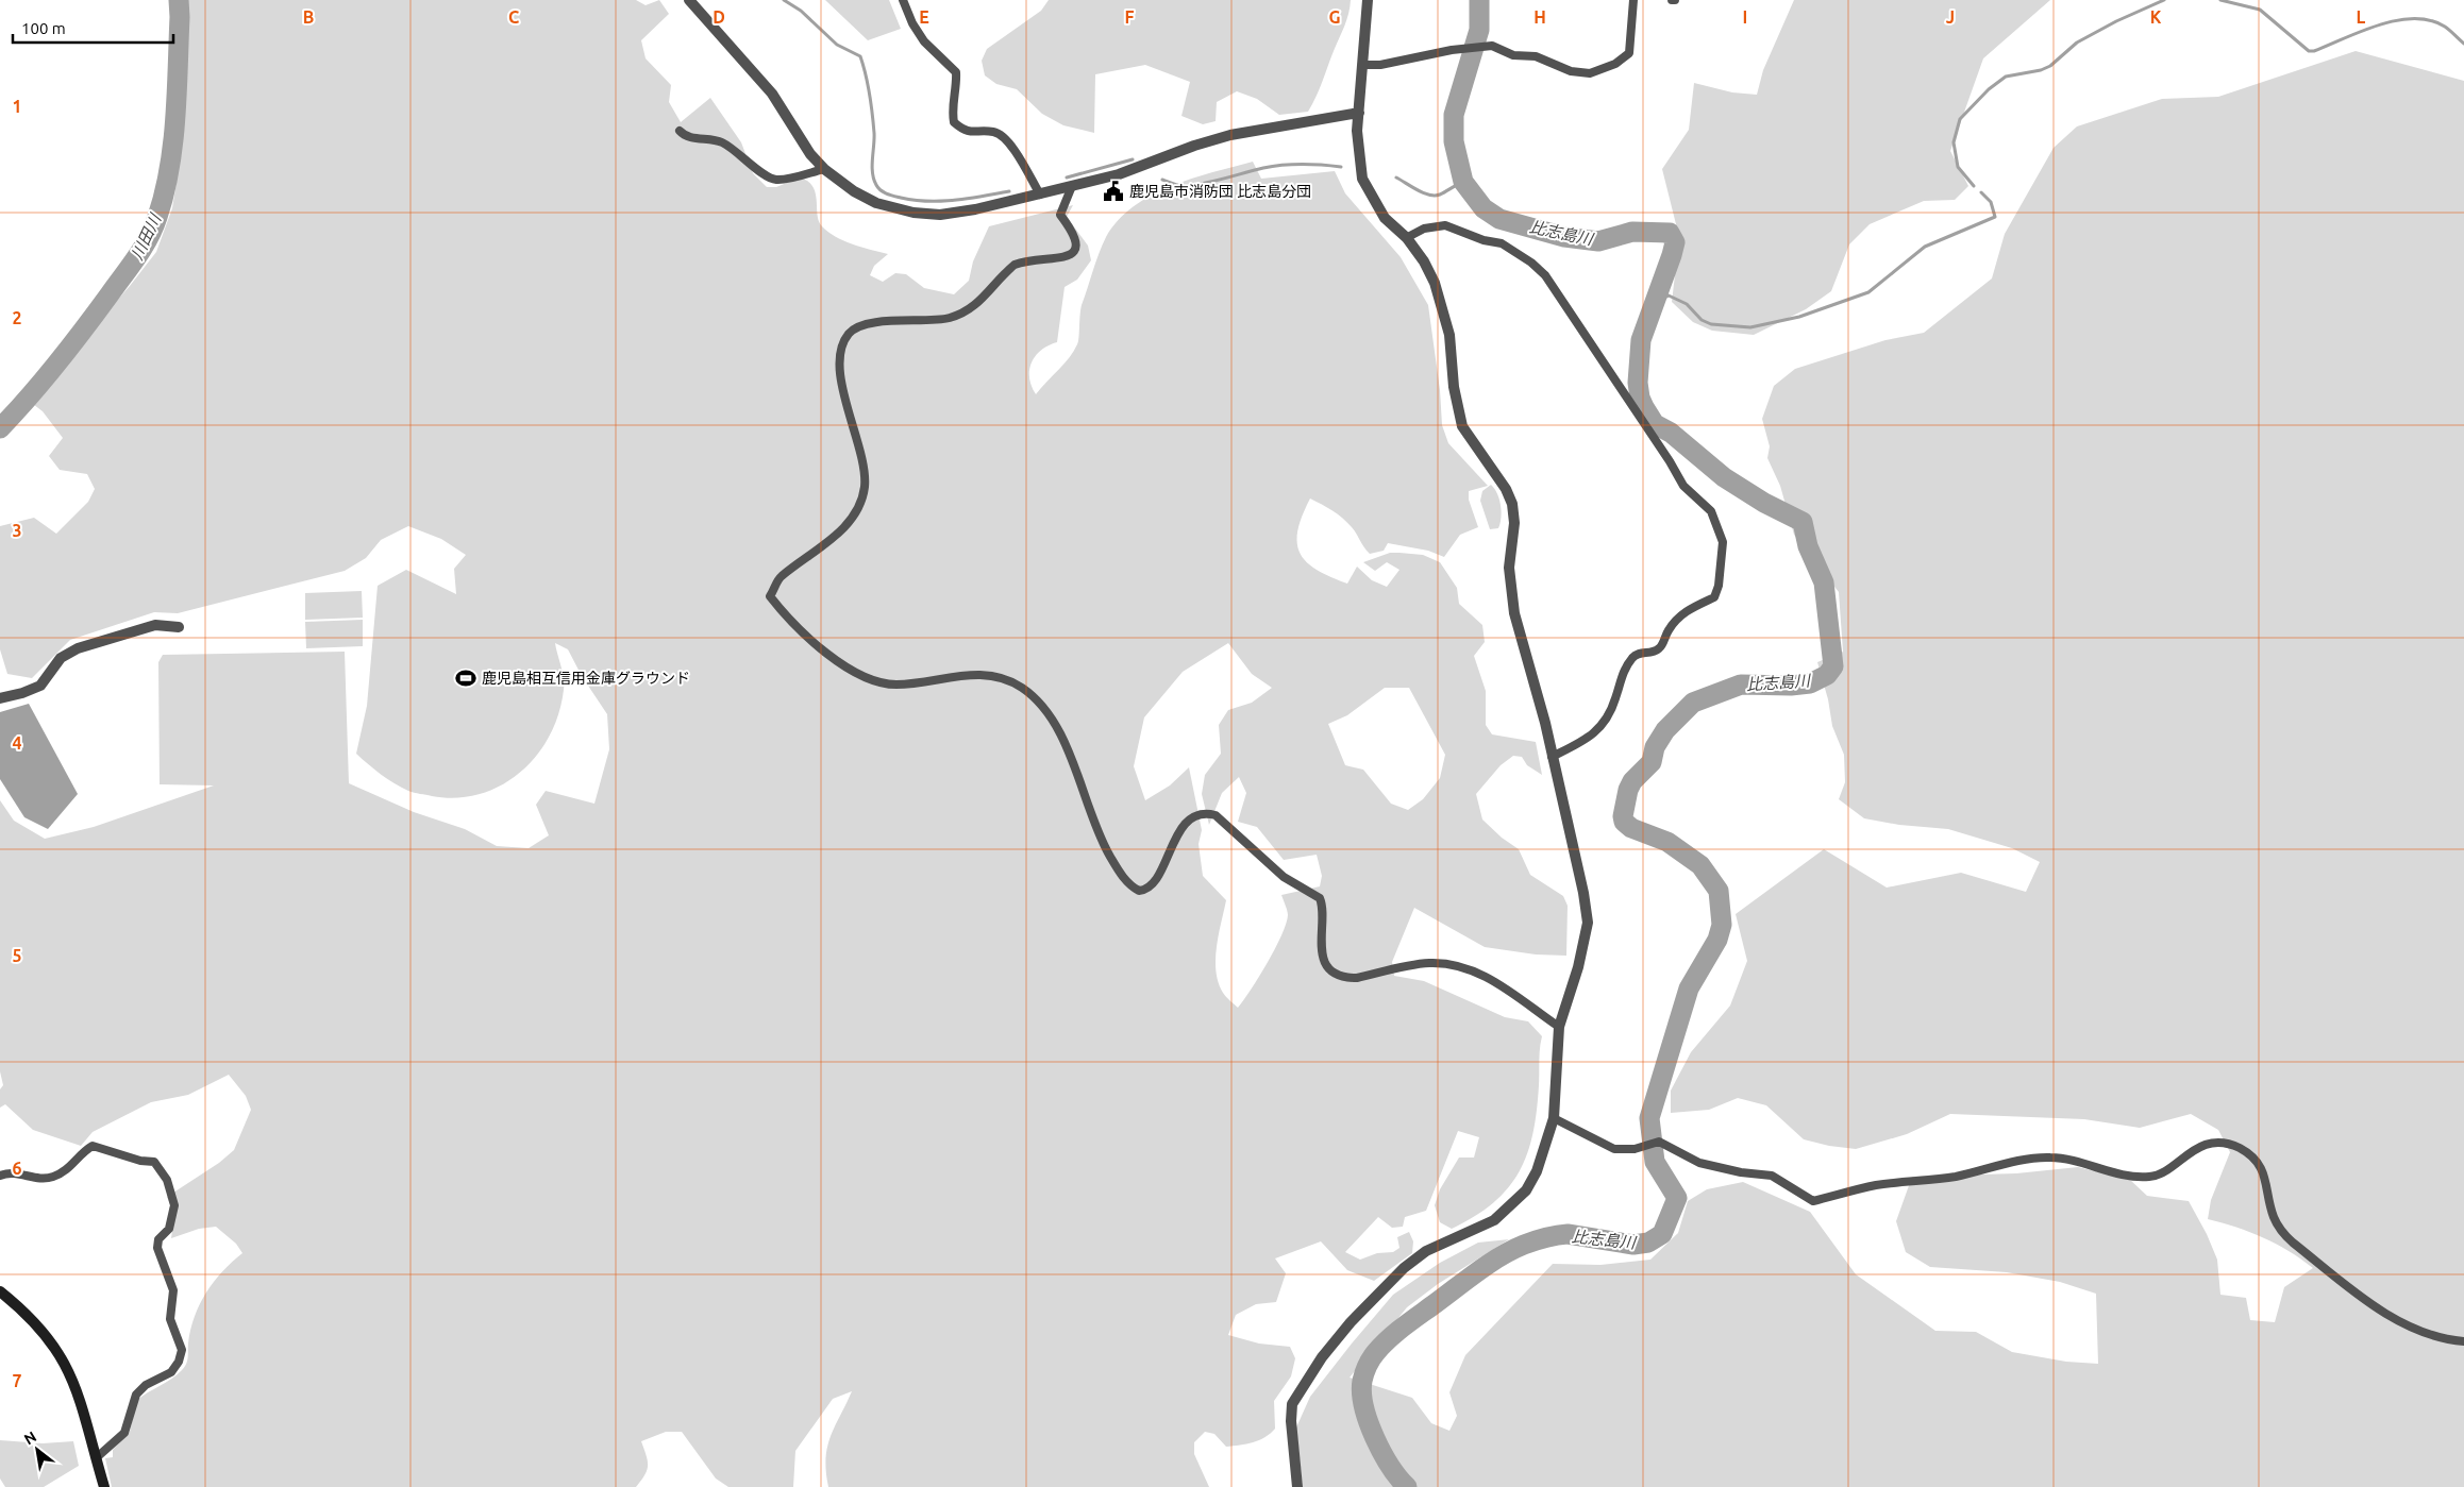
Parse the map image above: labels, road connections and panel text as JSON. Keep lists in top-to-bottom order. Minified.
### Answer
{"water":["比志島川","川田川"],"places":{"public building":["鹿児島市消防団 比志島分団"],"sports":["鹿児島相互信用金庫グラウンド"]},"scale_bar":"100 m","north":"top left","grid":{"columns":["B","C","D","E","F","G","H","I","J","K","L"],"rows":["1","2","3","4","5","6","7"]}}
